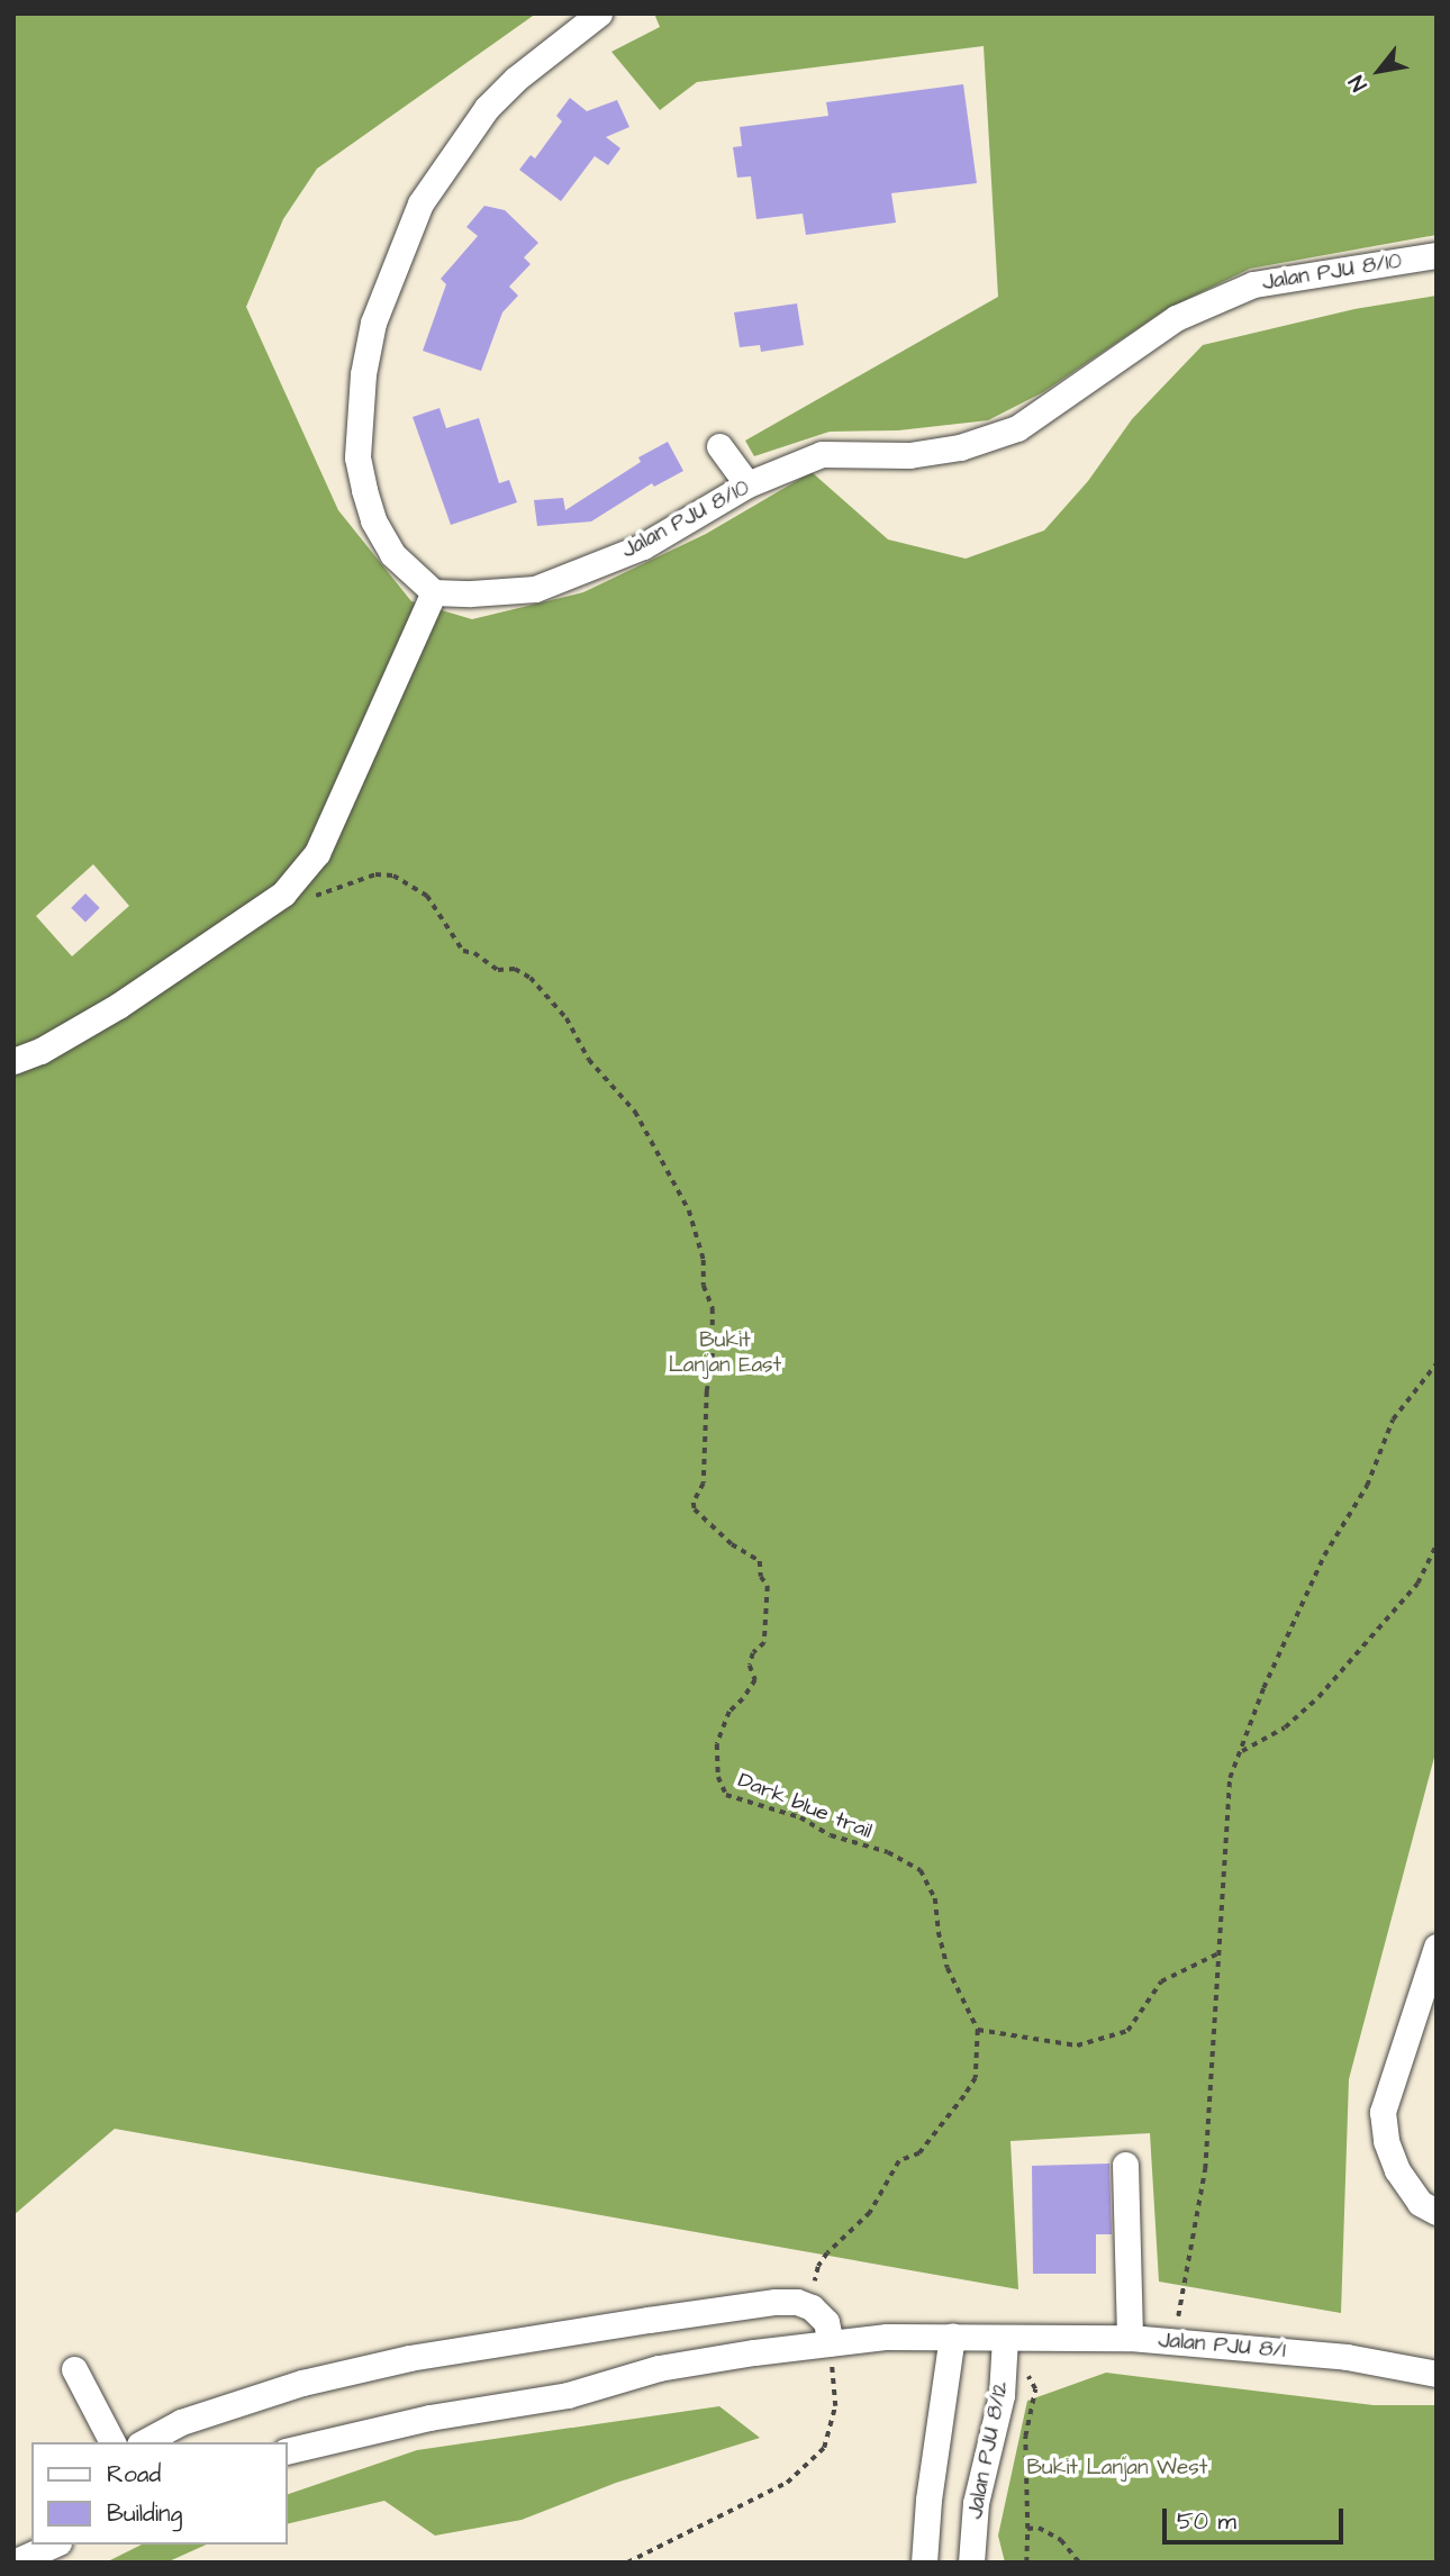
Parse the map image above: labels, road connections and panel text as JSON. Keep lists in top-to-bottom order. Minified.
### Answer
{"streets":{"street":["Jalan PJU 8/10","Jalan PJU 8/1","Jalan PJU 8/12"],"path":["Dark blue trail"]},"crossings":[["Jalan PJU 8/1","Jalan PJU 8/12"]],"parks":["Bukit Lanjan East","Bukit Lanjan West"],"legend":["Road","Building"],"scale_bar":"50 m","north":"bottom left"}
